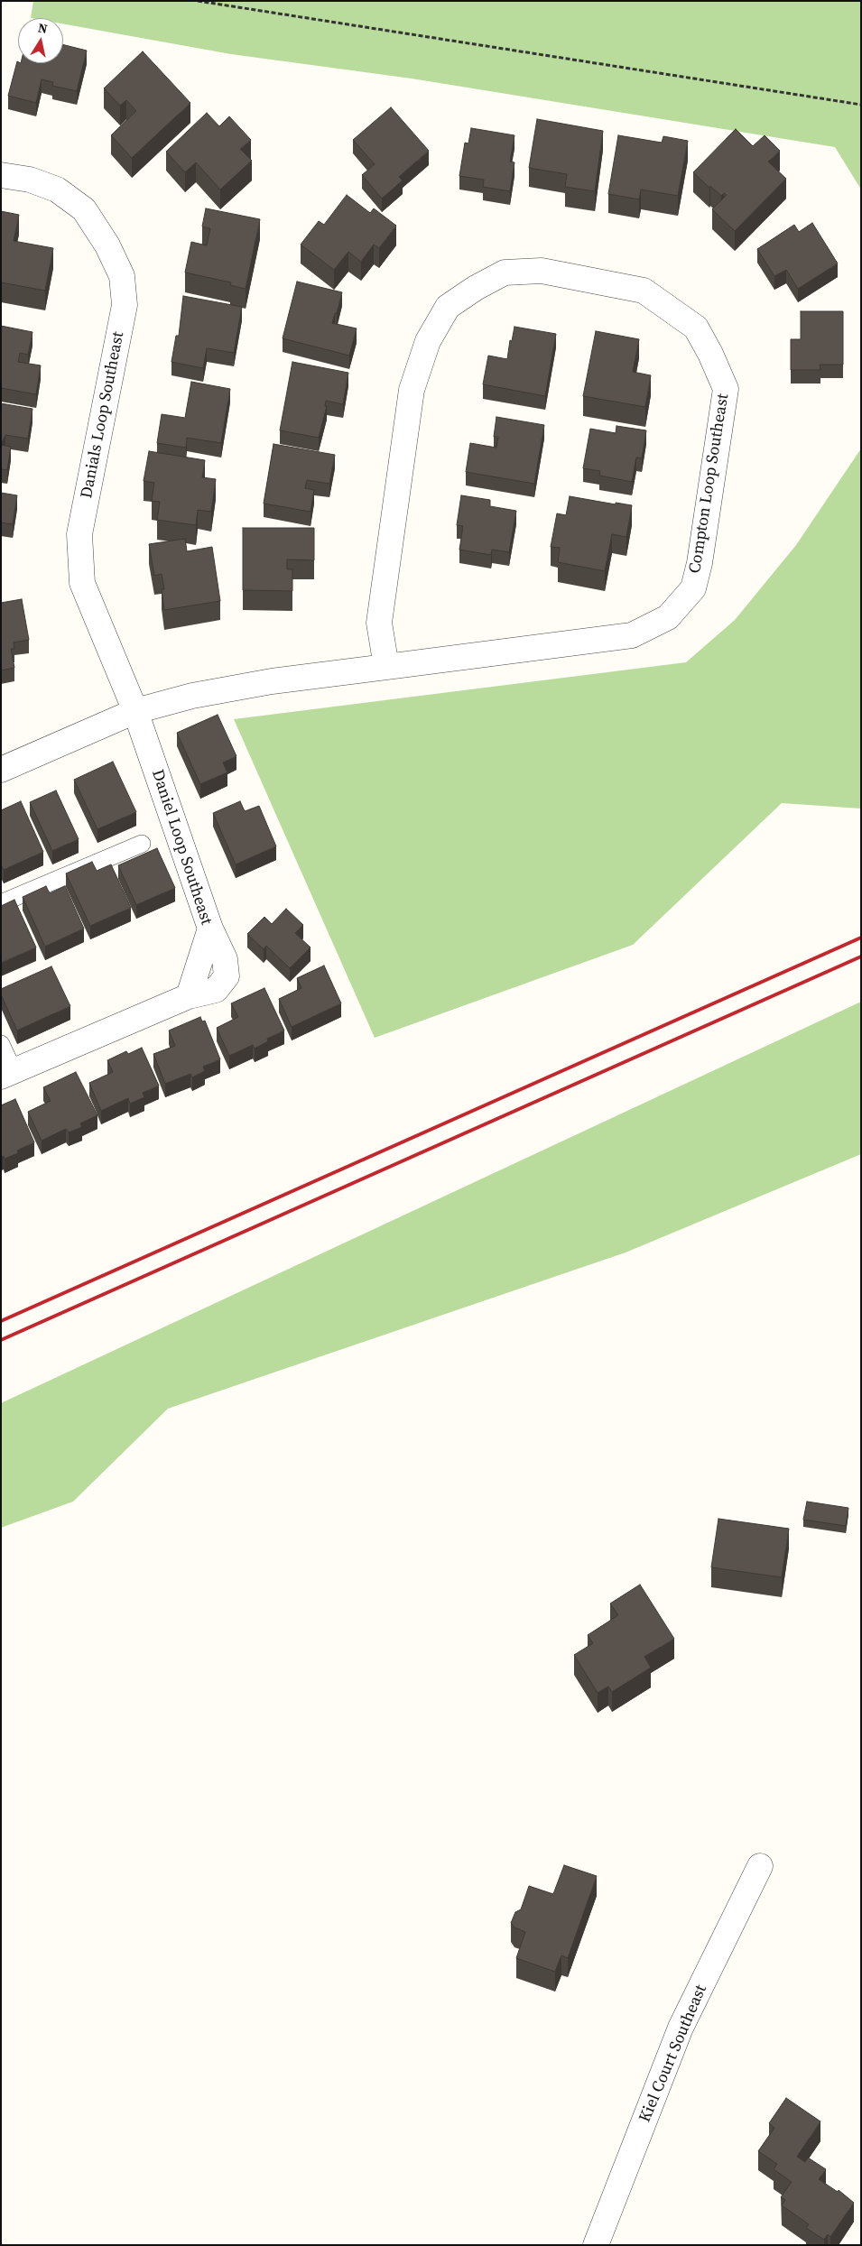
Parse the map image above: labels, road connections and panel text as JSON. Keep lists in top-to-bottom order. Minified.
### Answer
{"streets":{"street":["Danials Loop Southeast","Compton Loop Southeast","Daniel Loop Southeast","Kiel Court Southeast"]},"crossings":[["Danials Loop Southeast","Compton Loop Southeast"],["Danials Loop Southeast","Daniel Loop Southeast"],["Compton Loop Southeast","Daniel Loop Southeast"]],"north":"top"}
